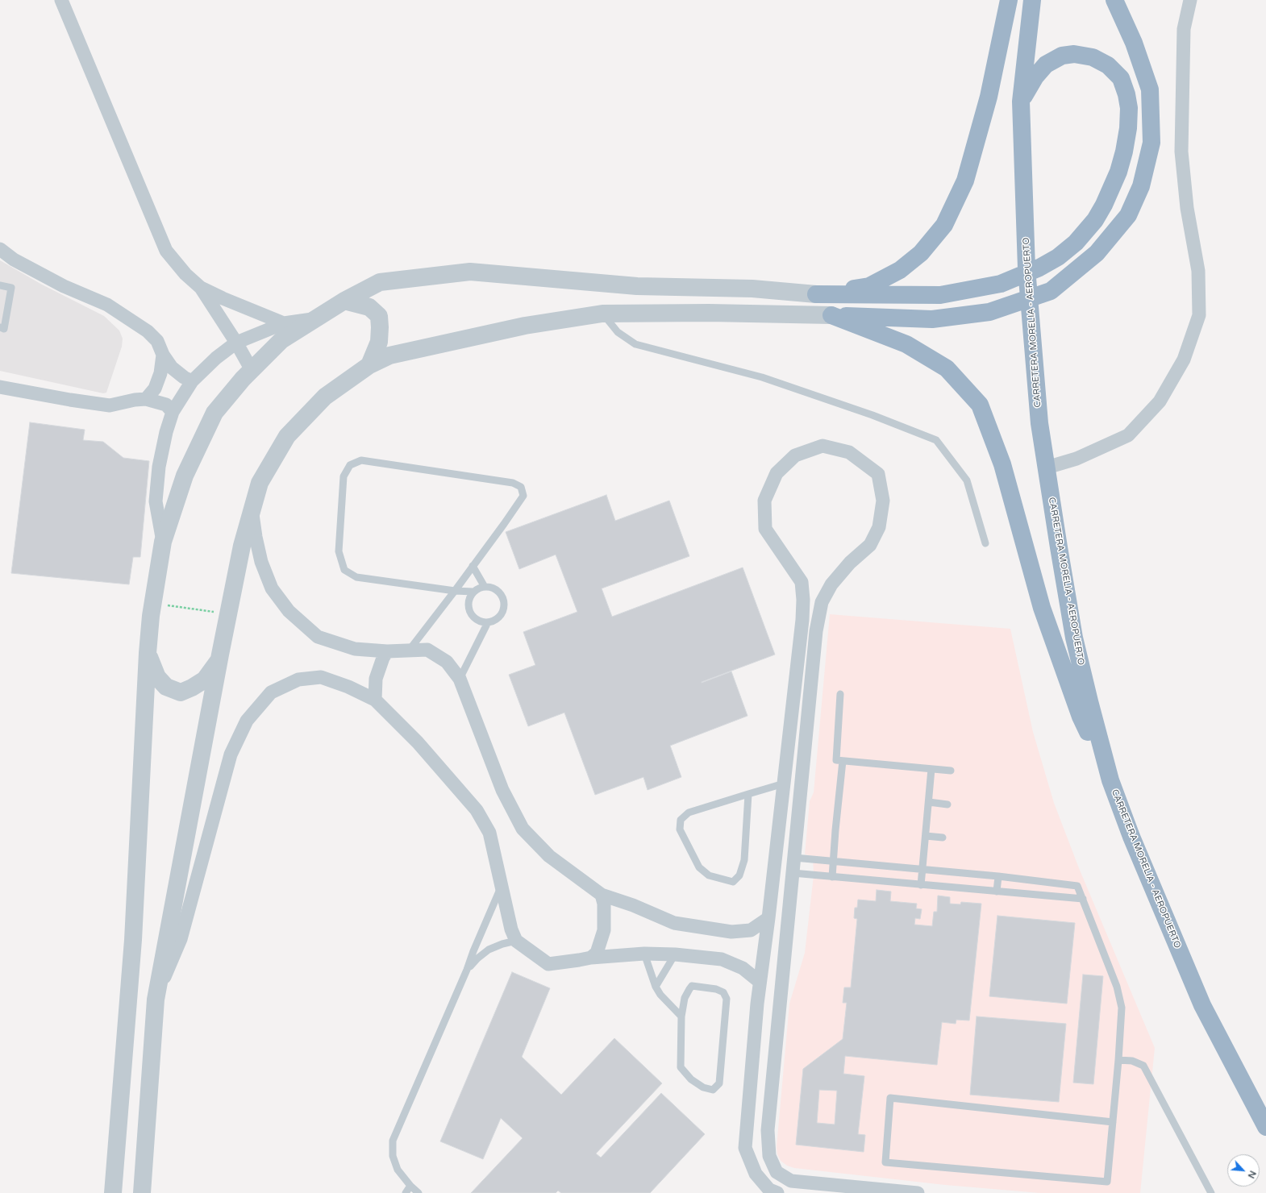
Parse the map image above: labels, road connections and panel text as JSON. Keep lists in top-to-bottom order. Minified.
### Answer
{"streets":{"highway":["CARRETERA MORELIA - AEROPUERTO"]},"north":"bottom right"}
